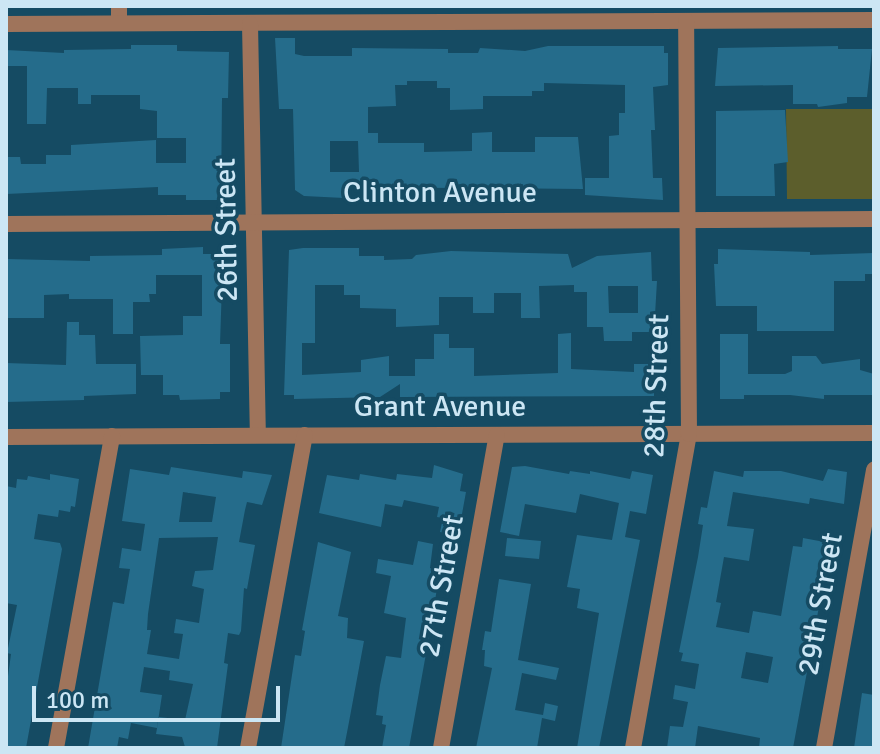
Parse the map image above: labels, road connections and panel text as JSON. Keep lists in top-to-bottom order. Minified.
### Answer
{"streets":{"street":["Clinton Avenue","26th Street","28th Street","Grant Avenue","27th Street","29th Street"]},"crossings":[["Clinton Avenue","26th Street"],["Clinton Avenue","28th Street"],["26th Street","Grant Avenue"],["28th Street","Grant Avenue"],["Grant Avenue","27th Street"]],"scale_bar":"100 m"}
